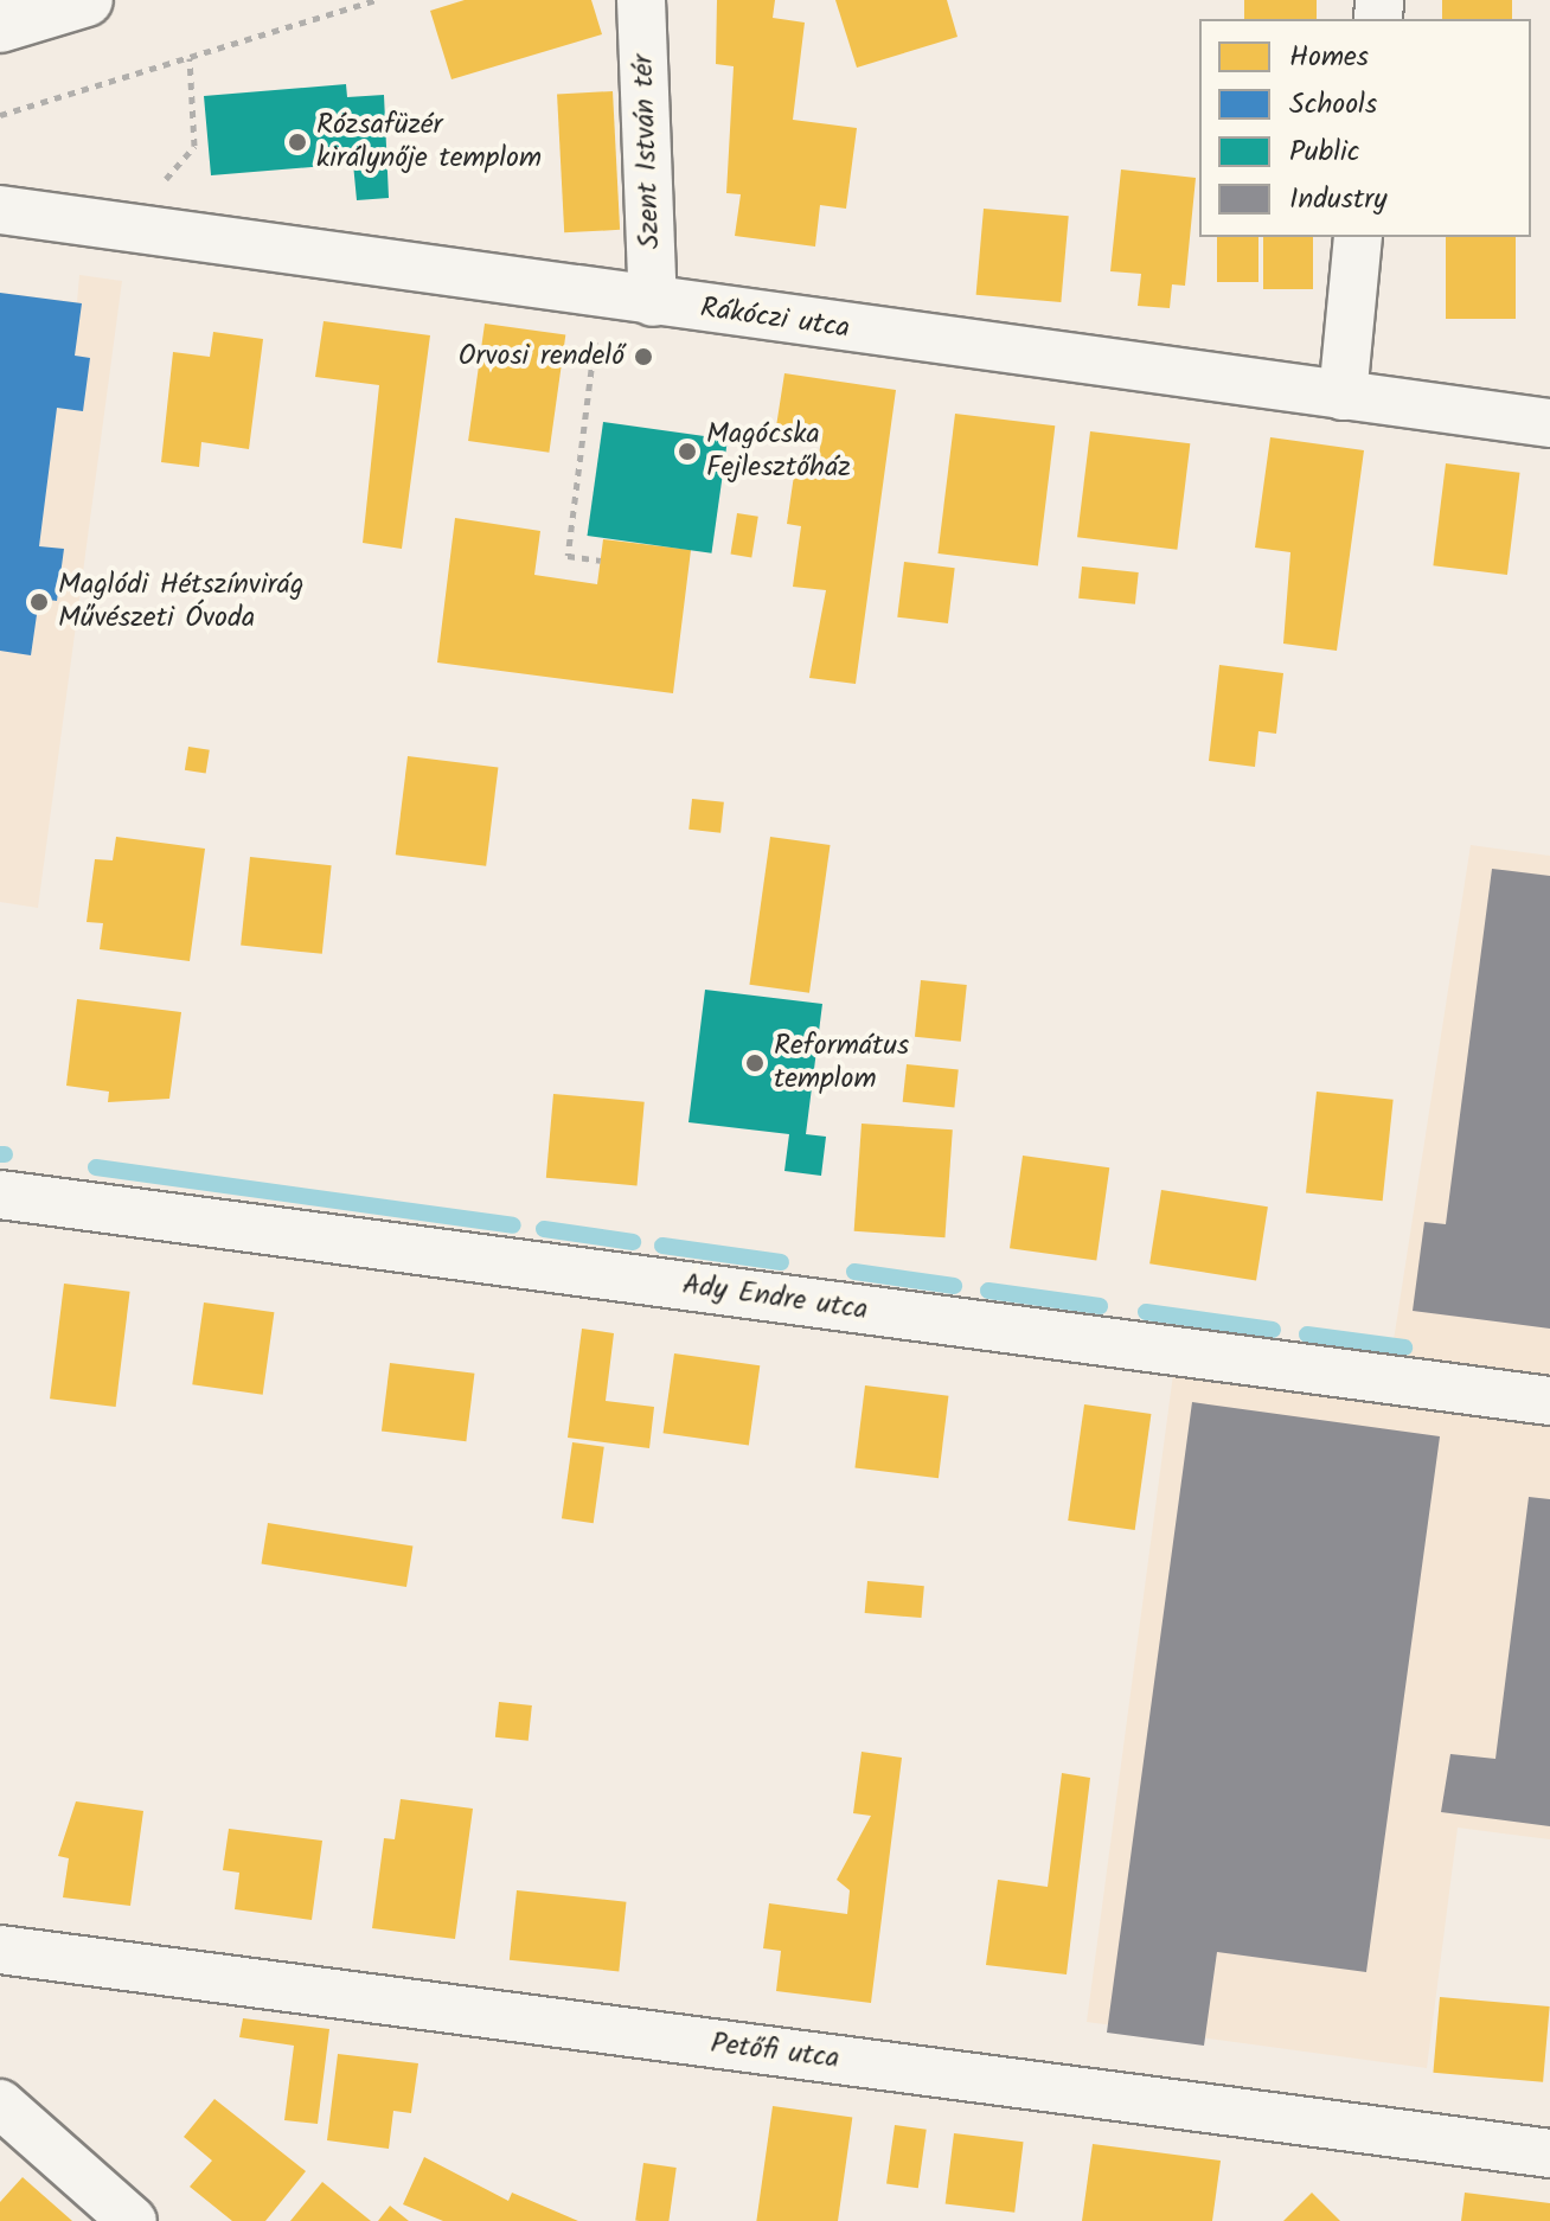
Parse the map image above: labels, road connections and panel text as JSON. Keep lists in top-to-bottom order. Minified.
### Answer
{"streets":{"street":["Szent István tér","Rákóczi utca","Ady Endre utca","Petőfi utca"]},"crossings":[["Szent István tér","Rákóczi utca"]],"places":["Rózsafüzér királynője templom","Orvosi rendelő","Magócska Fejlesztőház","Maglódi Hétszínvirág Művészeti Óvoda","Református templom"],"legend":["Homes","Schools","Public","Industry"]}
